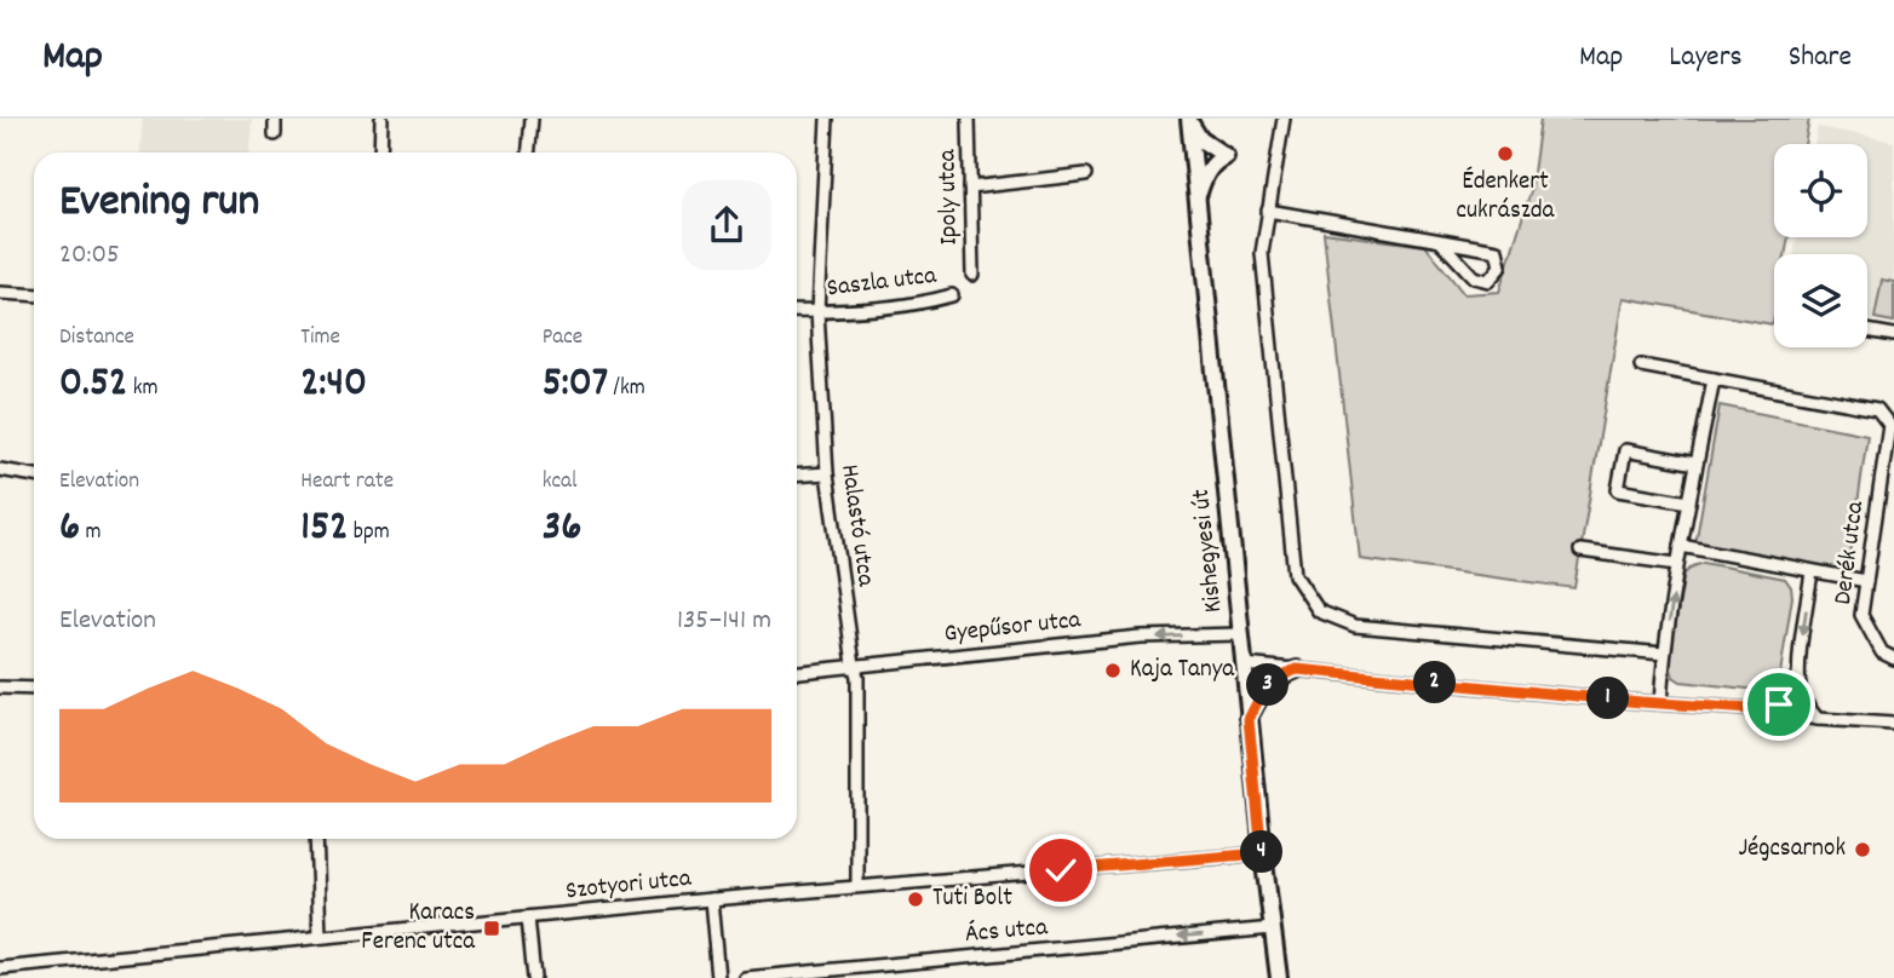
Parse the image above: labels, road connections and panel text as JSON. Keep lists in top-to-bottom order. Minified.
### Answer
{"streets":{"street":["Ipoly utca","Saszla utca","Halastó utca","Kishegyesi út","Derék utca","Gyepűsor utca","Szotyori utca","Ács utca"]},"crossings":[["Saszla utca","Halastó utca"],["Halastó utca","Gyepűsor utca"],["Halastó utca","Szotyori utca"],["Kishegyesi út","Gyepűsor utca"],["Kishegyesi út","Szotyori utca"],["Kishegyesi út","Ács utca"]],"one_way":["Gyepűsor utca","Ács utca"],"places":{"other":["Édenkert cukrászda","Kaja Tanya","Jégcsarnok","Tuti Bolt"],"transit":["Karacs Ferenc utca"]},"page":{"header":"Map","nav":["Map","Layers","Share"],"heading":["Evening run","20:05"],"stats":[["Distance","0.52 km"],["Time","2:40"],["Pace","5:07 /km"],["Elevation","6 m"],["Heart rate","152 bpm"],["kcal","36"]],"chart":["Elevation","135–141 m"],"pins":["2","3","1","4"]}}
